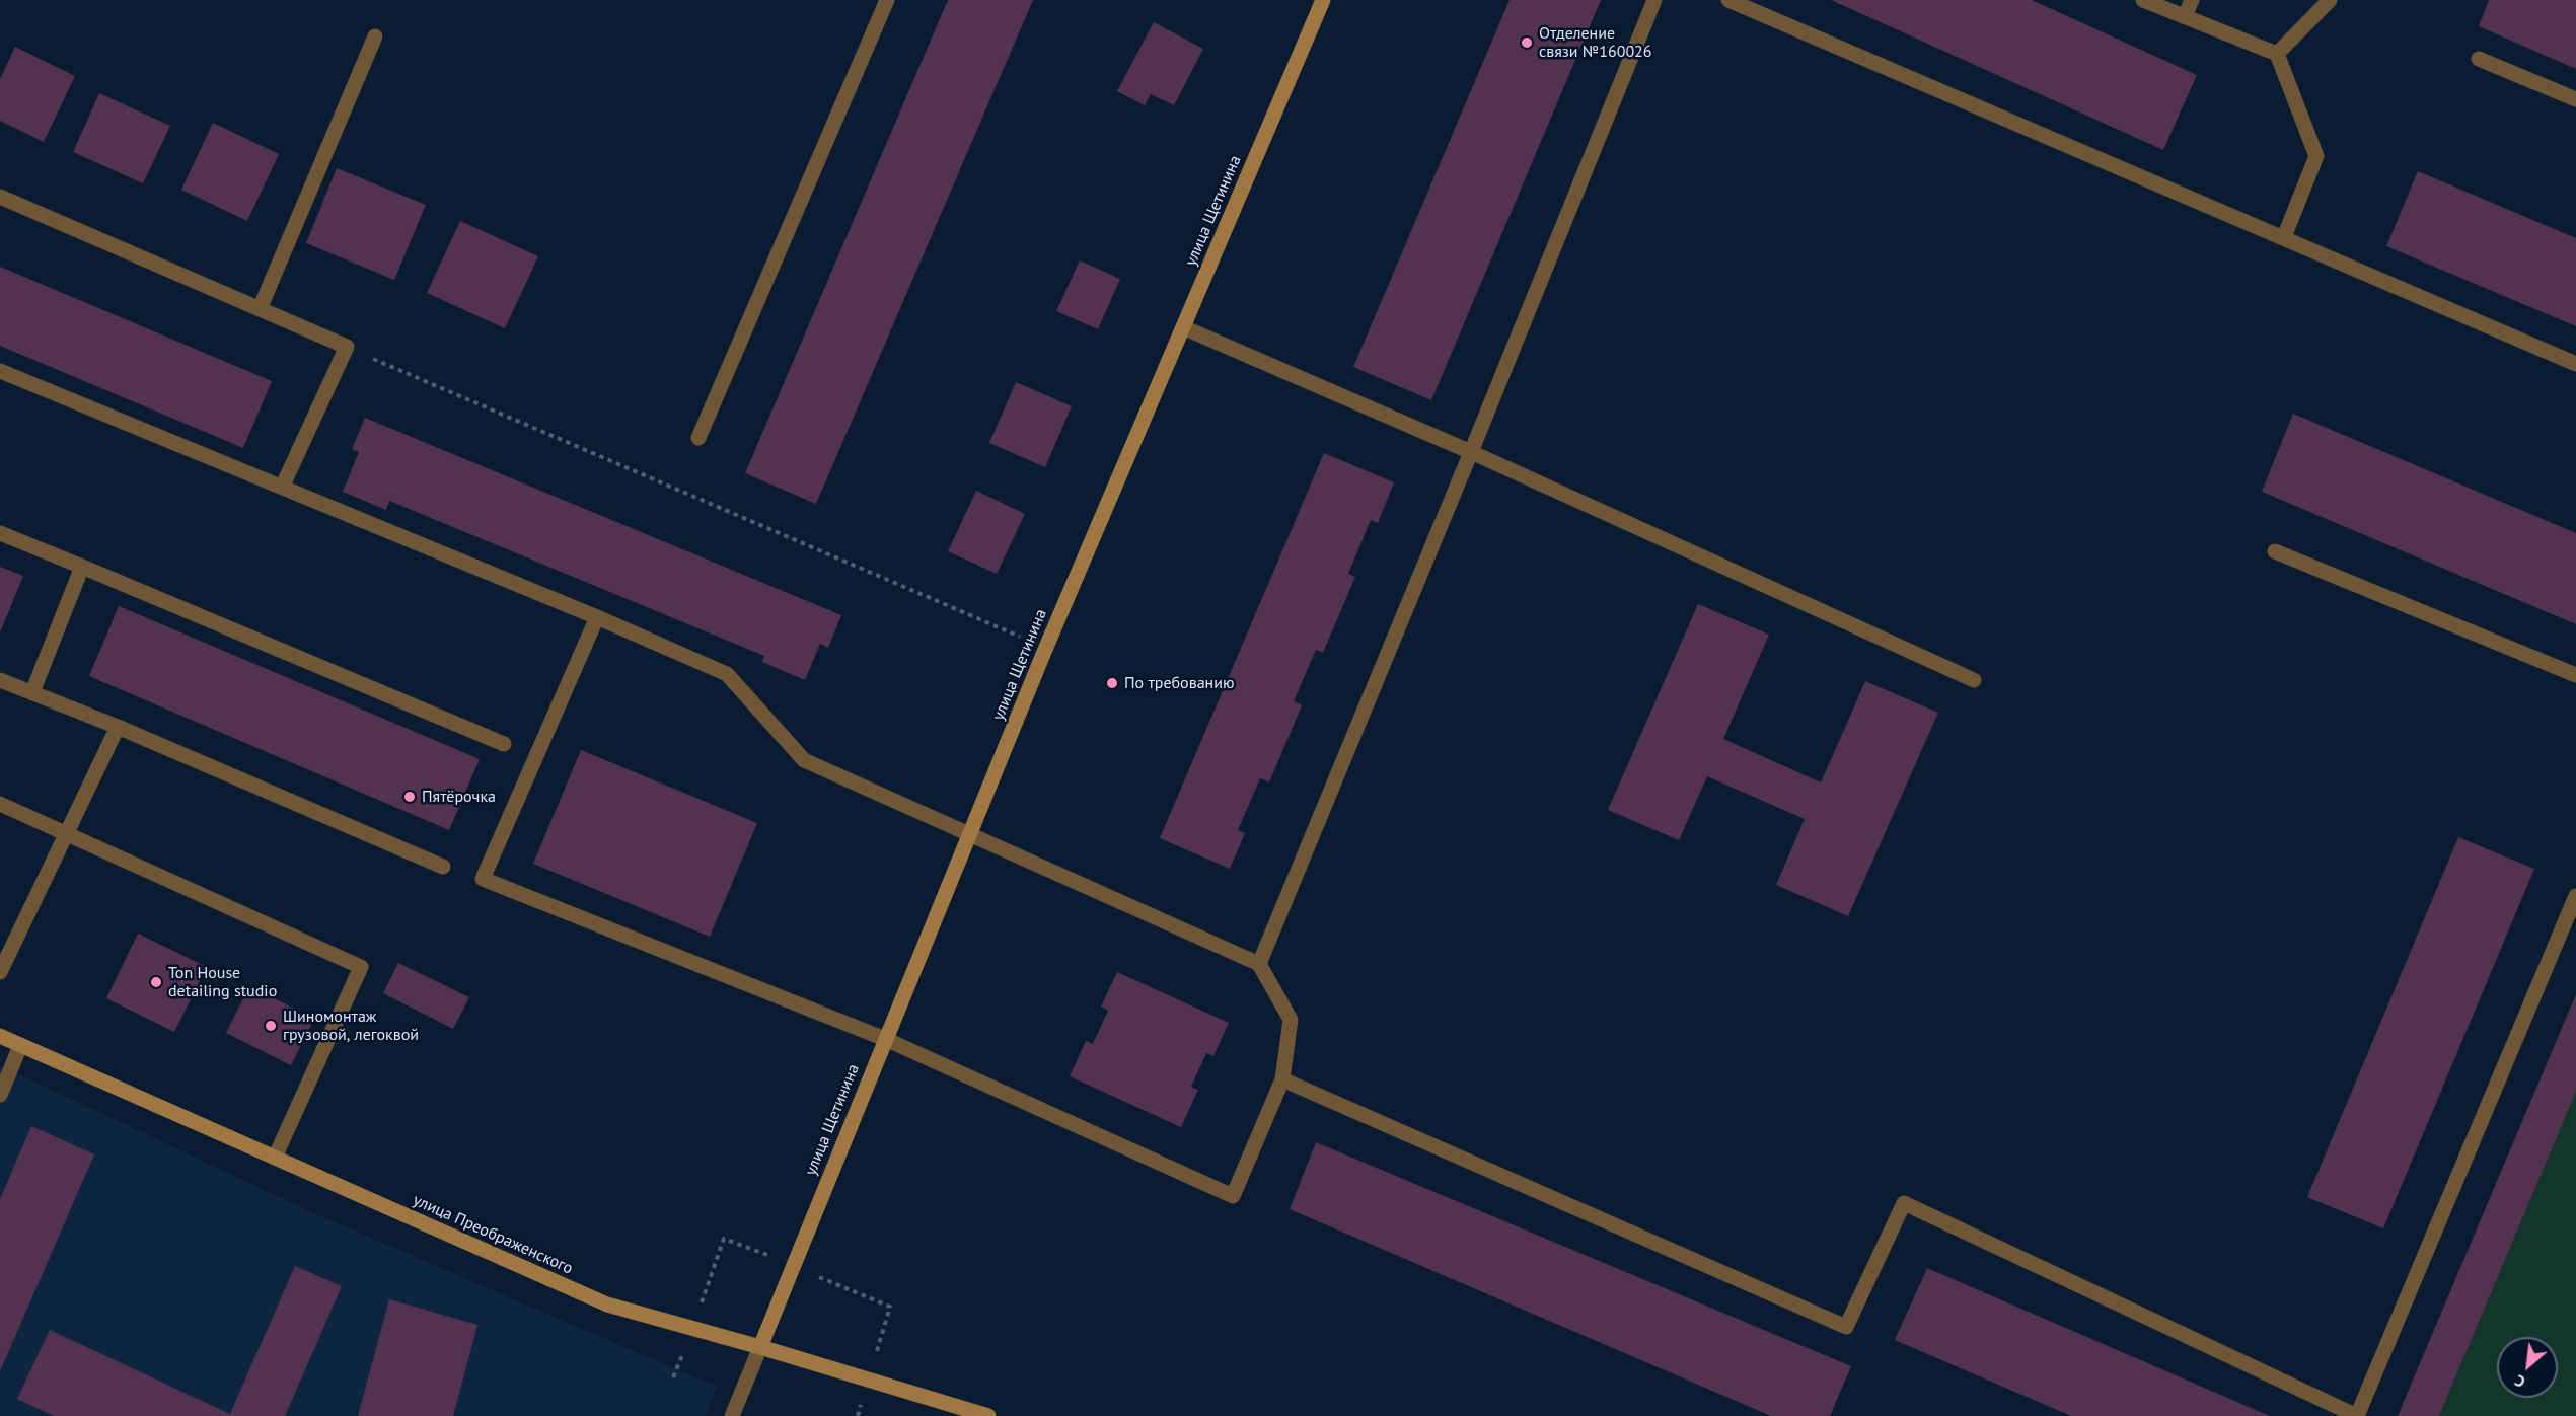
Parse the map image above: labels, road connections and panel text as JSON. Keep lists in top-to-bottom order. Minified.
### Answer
{"streets":{"street":["улица Щетинина","улица Преображенского"]},"crossings":[["улица Щетинина","улица Преображенского"]],"places":["Отделение связи №160026","По требованию","Пятёрочка","Ton House detailing studio","Шиномонтаж грузовой, легоквой"],"north":"bottom left"}
